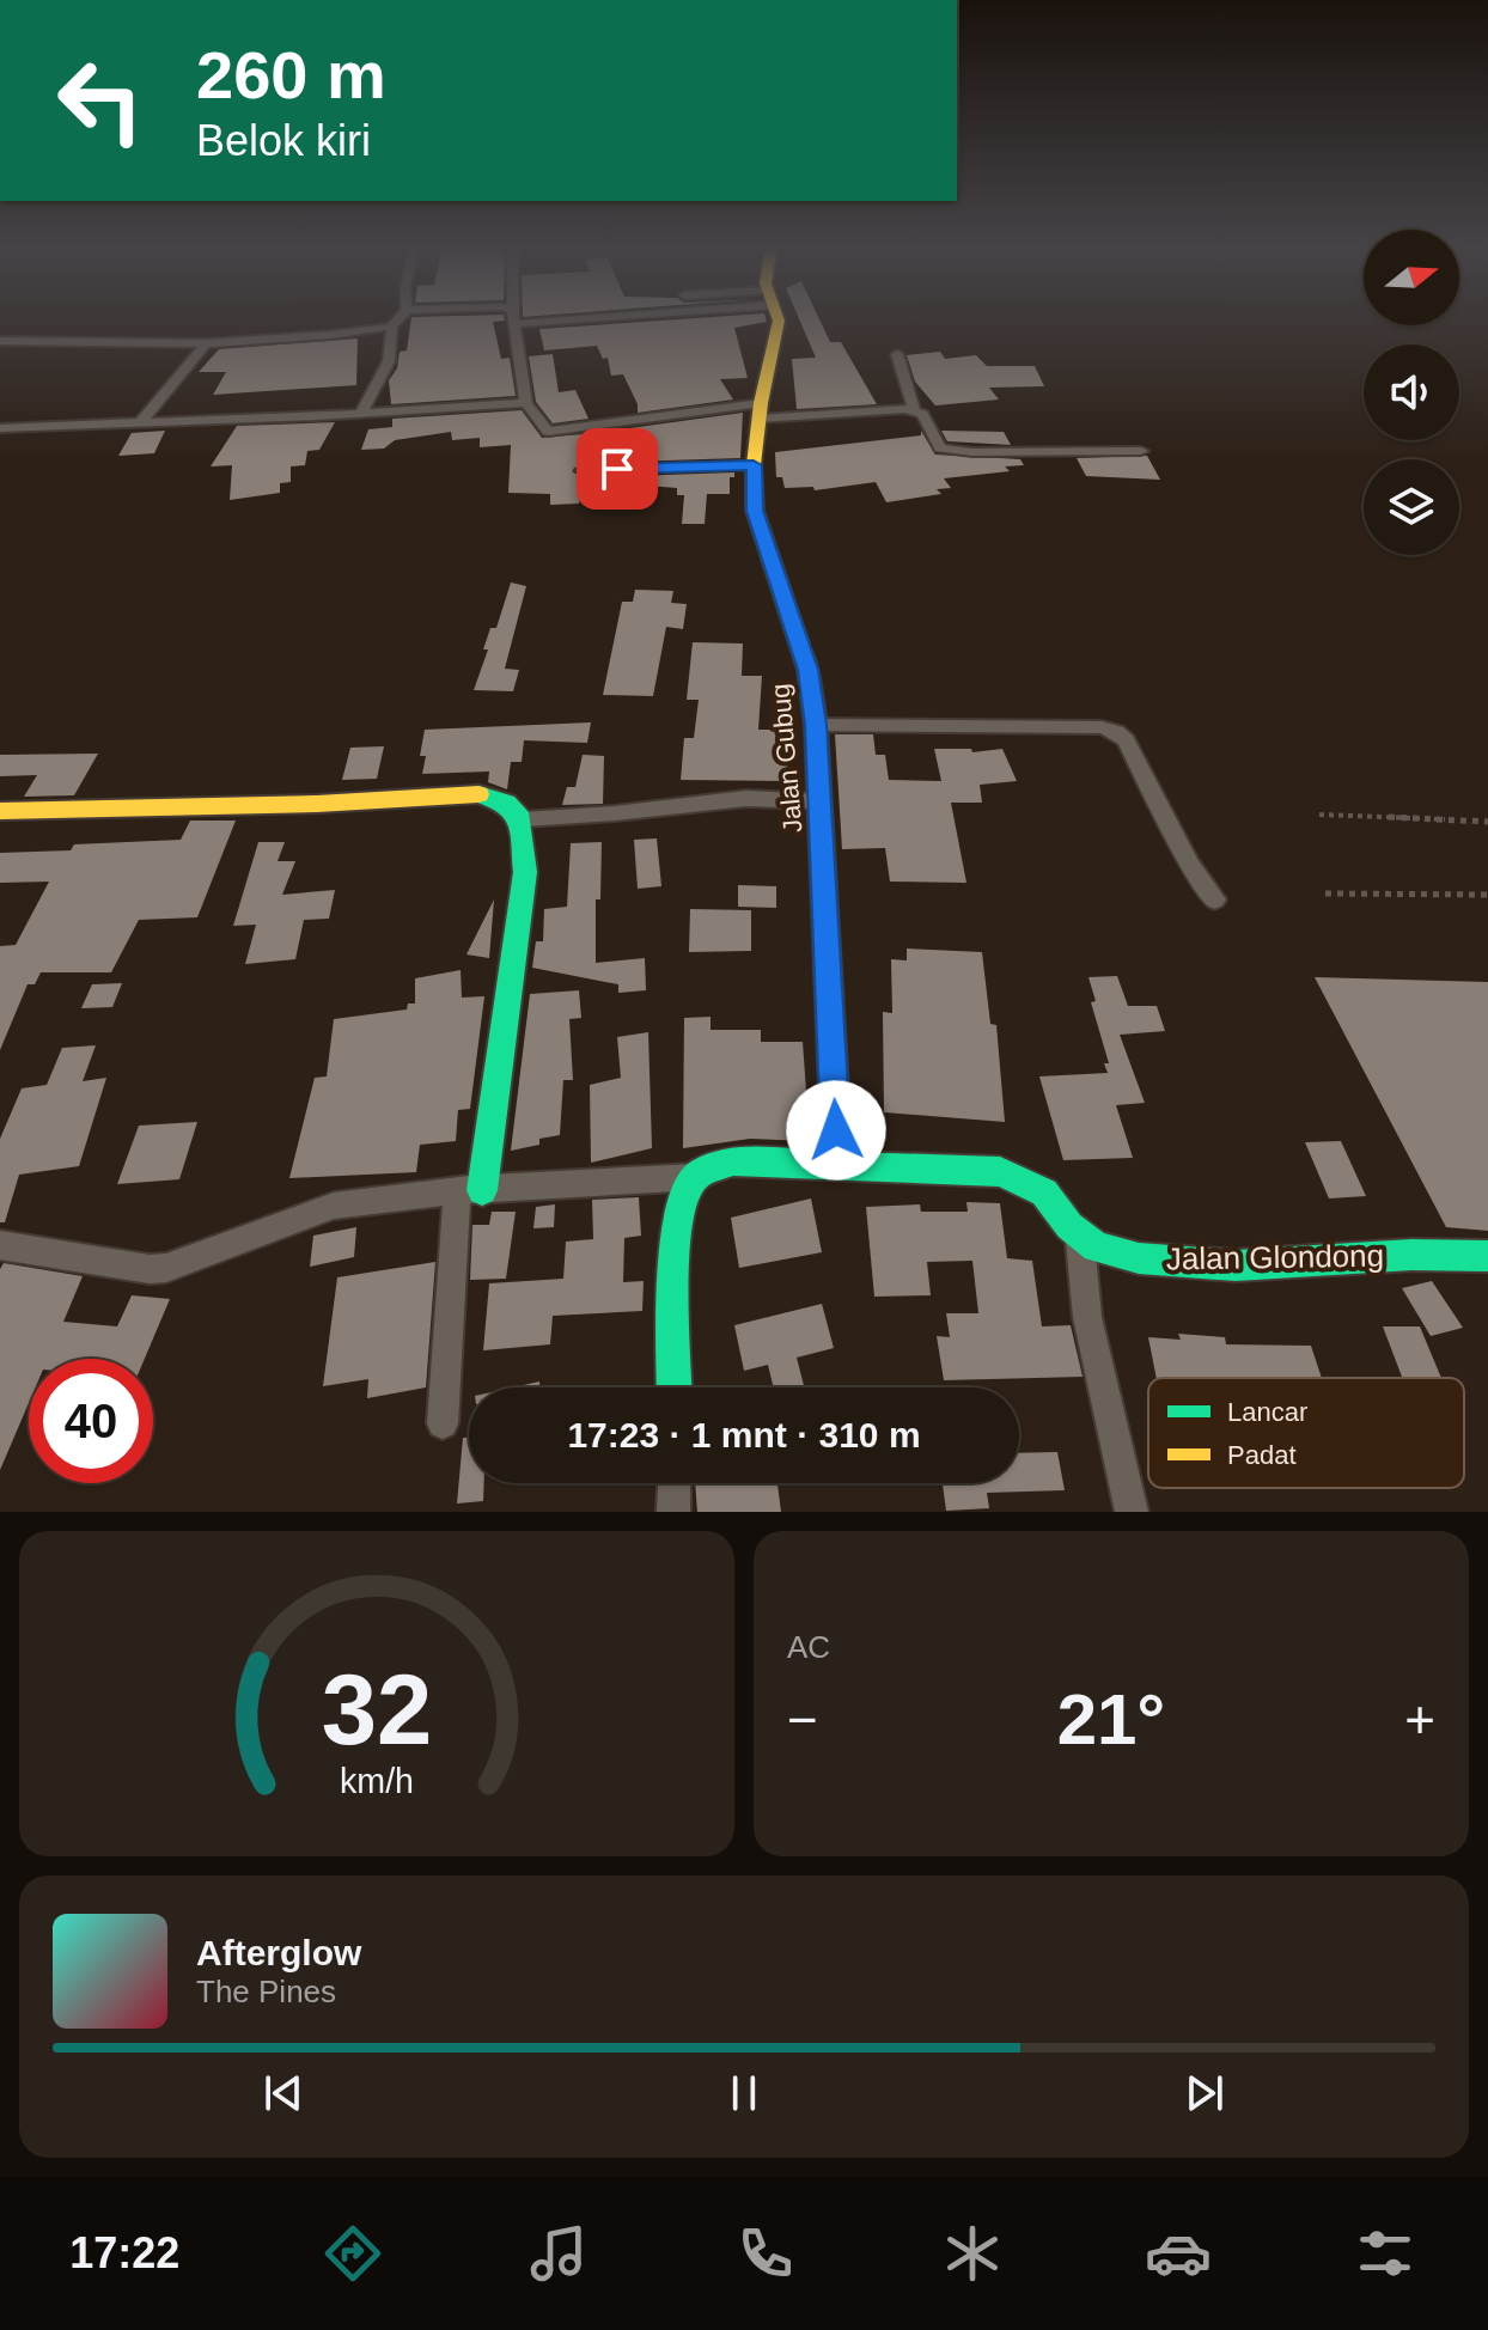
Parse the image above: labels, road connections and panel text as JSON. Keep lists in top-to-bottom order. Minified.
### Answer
{"streets":{"street":["Jalan Gubug","Jalan Glondong"]},"crossings":[["Jalan Gubug","Jalan Glondong"]],"legend":["Lancar","Padat"],"north":"right","page":{"turn":["260 m","Belok kiri"],"limit":"40","trip":"17:23 · 1 mnt · 310 m","tile":"AC","heat":["−","21°","+"],"song":["Afterglow","The Pines"],"tabs":"17:22","gauge":["32","km/h"]}}
